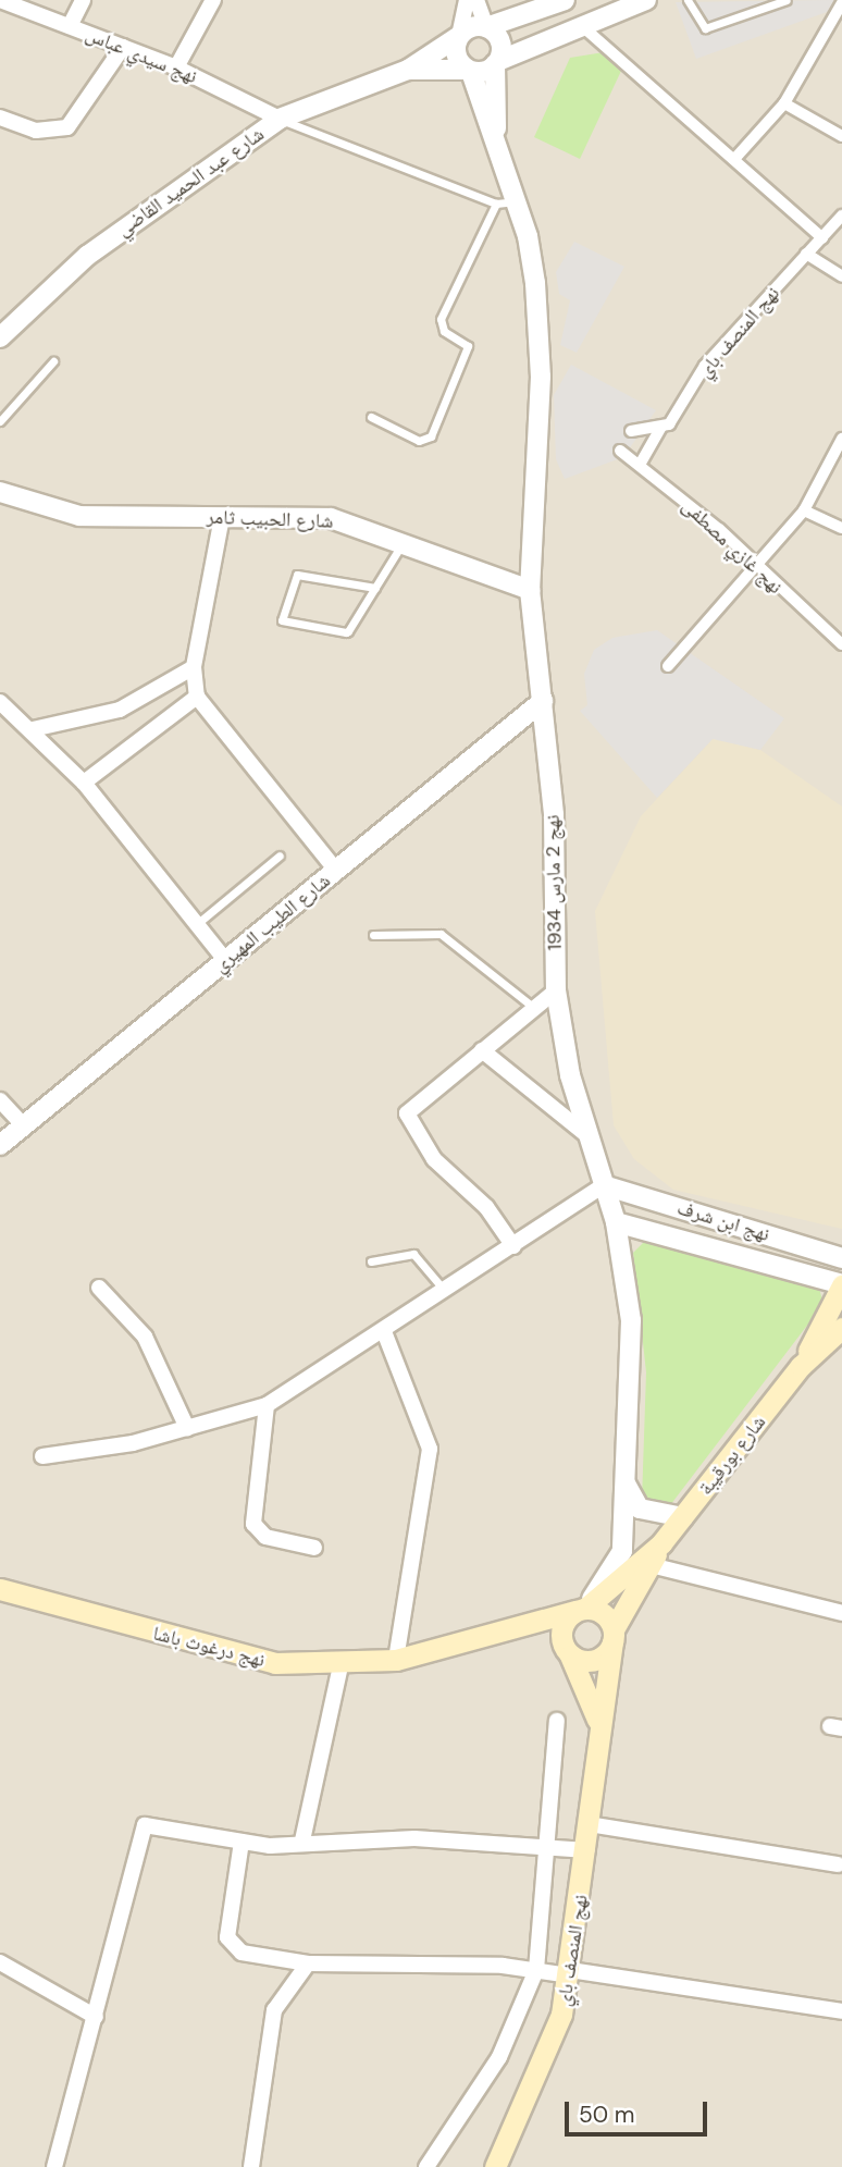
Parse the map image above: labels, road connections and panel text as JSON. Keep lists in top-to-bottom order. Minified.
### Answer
{"streets":{"main road":["نهج المنصف باي","شارع بورقيبة","نهج درغوث باشا"],"street":["نهج سيدي عباس","شارع عبد الحميد القاضي","شارع الحبيب ثامر","نهج غازي مصطفى","نهج 2 مارس 1934","شارع الطيب المهيري","نهج ابن شرف"]},"crossings":[["نهج سيدي عباس","شارع عبد الحميد القاضي"],["شارع عبد الحميد القاضي","نهج 2 مارس 1934"],["نهج المنصف باي","نهج غازي مصطفى"],["نهج المنصف باي","شارع بورقيبة"],["شارع الحبيب ثامر","نهج 2 مارس 1934"],["نهج 2 مارس 1934","شارع الطيب المهيري"],["نهج 2 مارس 1934","نهج ابن شرف"],["نهج 2 مارس 1934","شارع بورقيبة"],["نهج 2 مارس 1934","نهج درغوث باشا"],["نهج ابن شرف","شارع بورقيبة"],["شارع بورقيبة","نهج درغوث باشا"]],"scale_bar":"50 m"}
